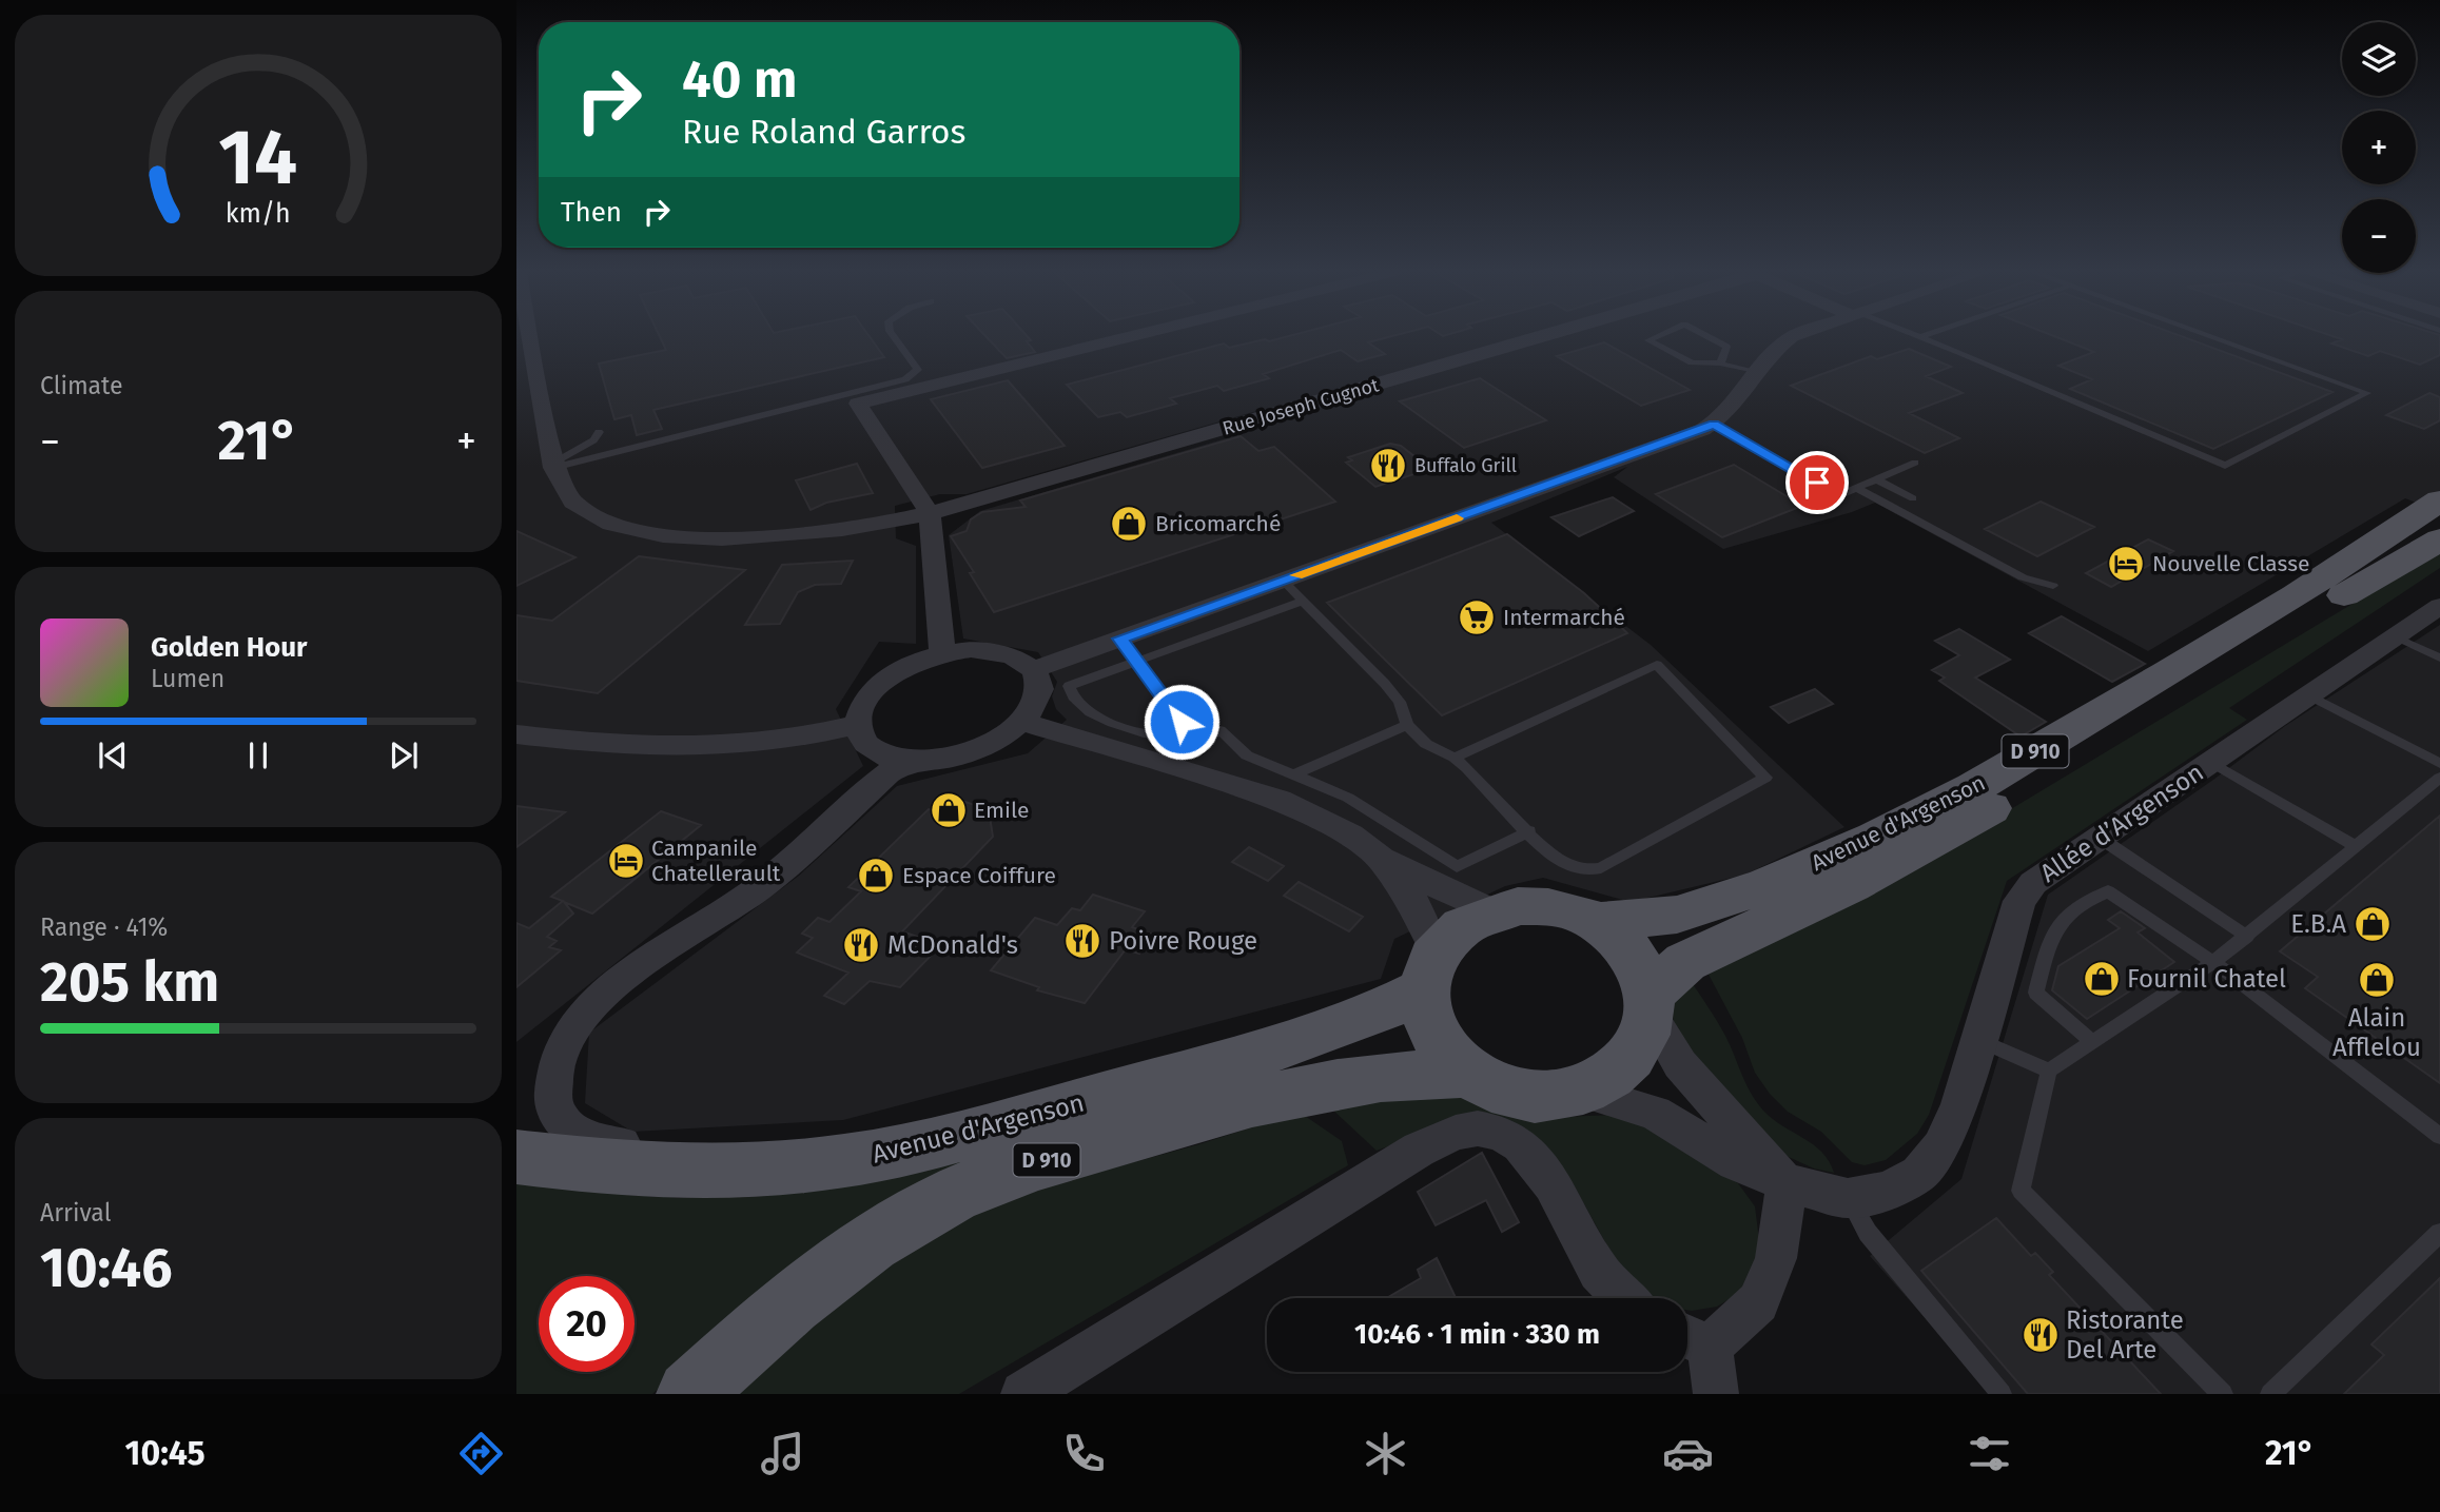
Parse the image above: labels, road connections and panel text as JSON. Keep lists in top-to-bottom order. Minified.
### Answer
{"streets":{"main road":["D 910","Avenue d'Argenson"],"street":["Rue Joseph Cugnot","Allée d’Argenson"]},"crossings":[["Avenue d'Argenson","Allée d’Argenson"]],"places":{"restaurant":["Buffalo Grill","Poivre Rouge","McDonald's","Ristorante Del Arte"],"shop":["Bricomarché","Emile","Espace Coiffure","E.B.A","Fournil Chatel","Alain Afflelou"],"hotel":["Nouvelle Classe","Campanile Chatellerault"],"supermarket":["Intermarché"]},"page":{"map_buttons":["+","−"],"turn":["40 m","Rue Roland Garros"],"then":"Then","tile":["Climate",["Range · 41%","205 km"],["Arrival","10:46"]],"heat":["−","21°","+"],"song":["Golden Hour","Lumen"],"limit":"20","trip":"10:46 · 1 min · 330 m","tabs":["10:45","21°"],"gauge":["14","km/h"]}}
